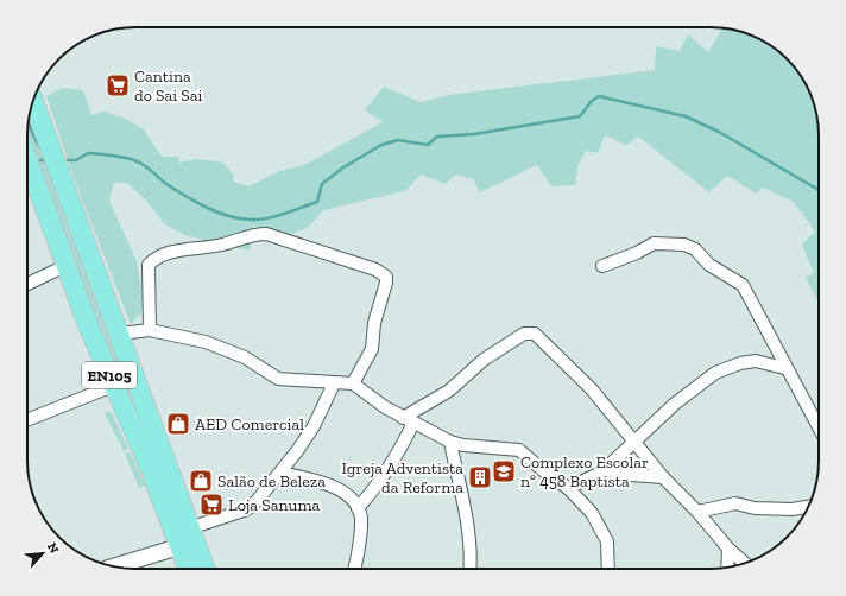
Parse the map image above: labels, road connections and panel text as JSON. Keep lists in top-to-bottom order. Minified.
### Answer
{"streets":{"main road":["EN105"]},"places":{"supermarket":["Cantina do Sai Sai","Loja Sanuma"],"shop":["AED Comercial","Salão de Beleza"],"school or university":["Complexo Escolar nº 458 Baptista"],"building":["Igreja Adventista da Reforma"]},"north":"top right"}
